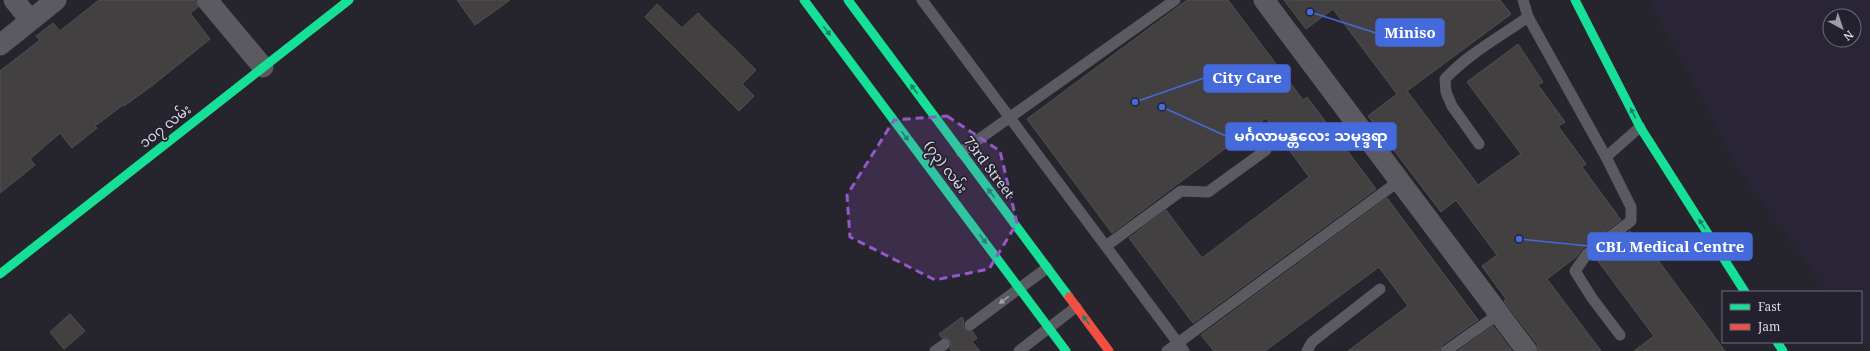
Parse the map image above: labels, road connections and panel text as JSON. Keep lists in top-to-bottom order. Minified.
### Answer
{"streets":{"main road":["၁၀၇ လမ်း","(၇၃) လမ်း","73rd Street"]},"one_way":["(၇၃) လမ်း","73rd Street"],"places":["Miniso","City Care","မင်္ဂလာမန္တလေး သမုဒ္ဒရာ","CBL Medical Centre"],"legend":["Fast","Jam"],"north":"bottom right"}
